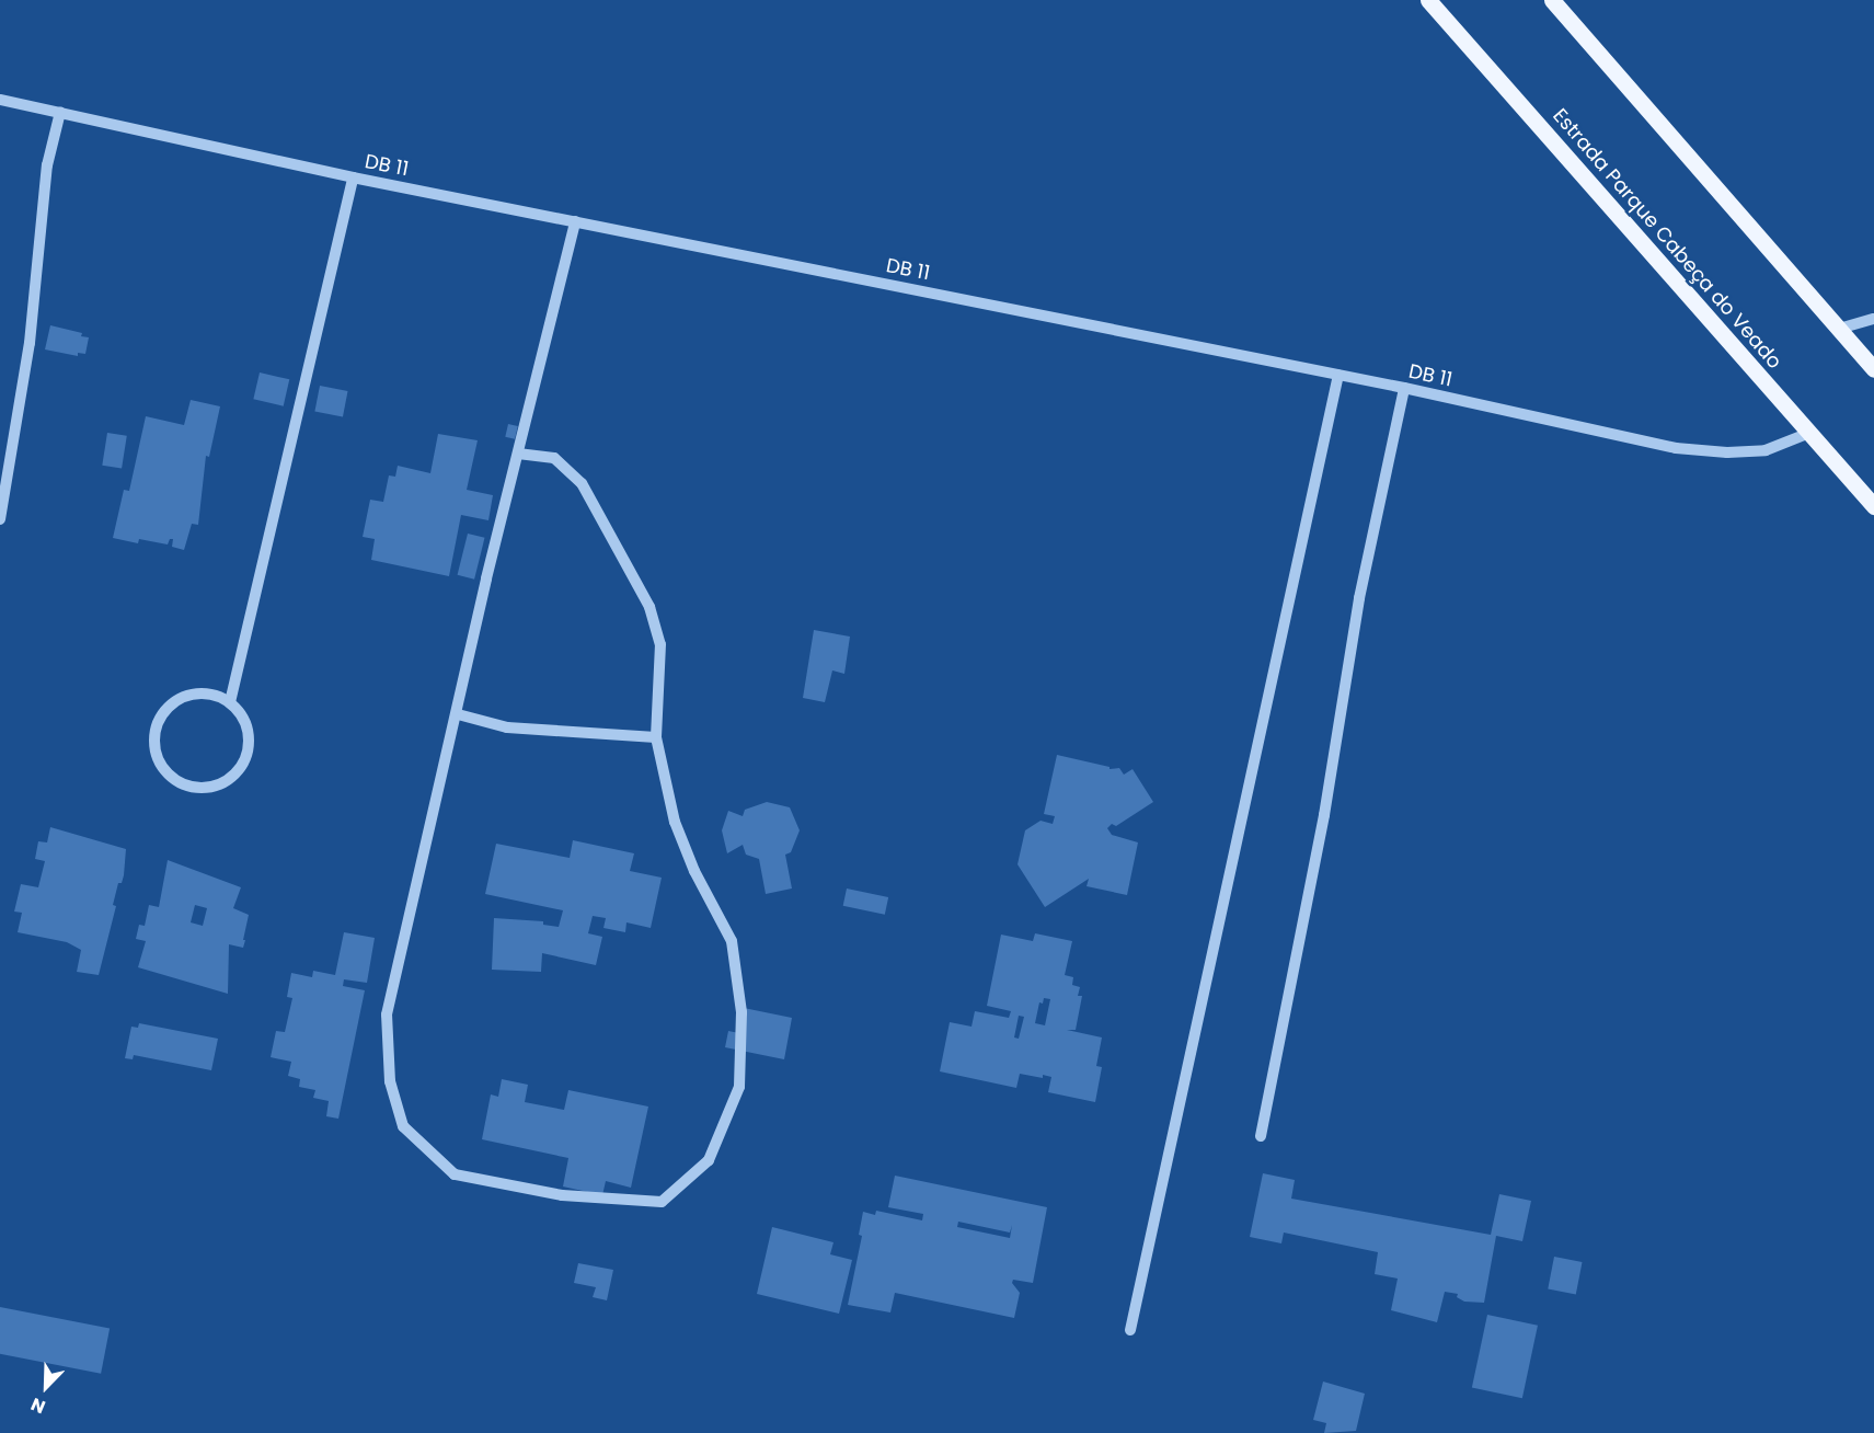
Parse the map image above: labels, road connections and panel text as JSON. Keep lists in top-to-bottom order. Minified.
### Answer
{"streets":{"main road":["Estrada Parque Cabeça do Veado"],"street":["DB 11"]},"crossings":[["DB 11","Estrada Parque Cabeça do Veado"]],"north":"bottom left"}
